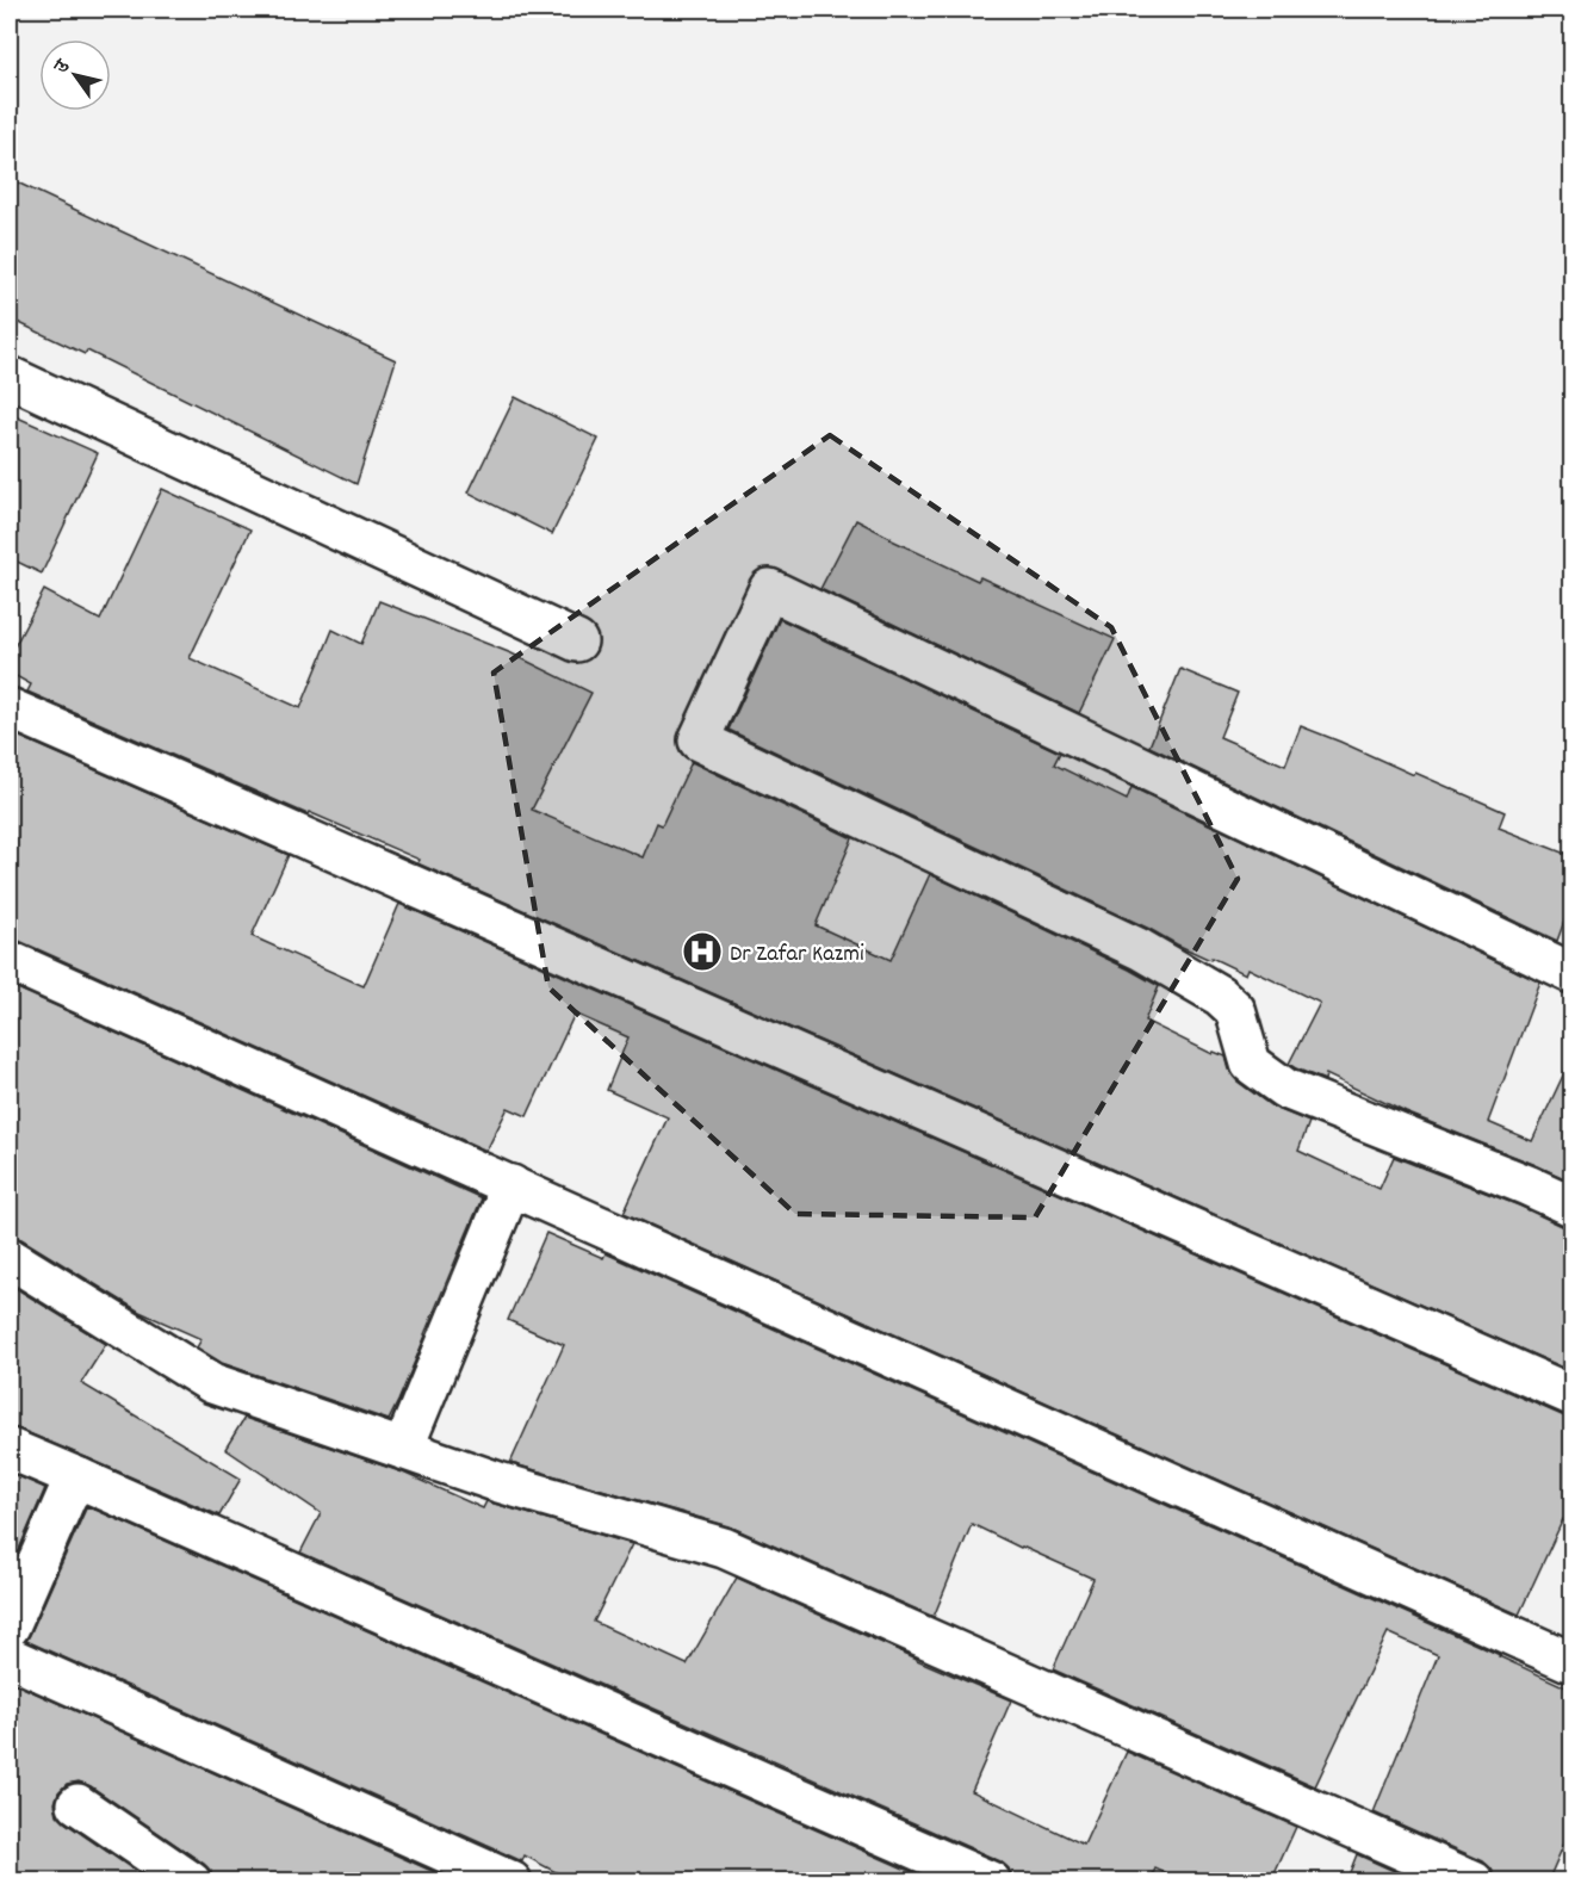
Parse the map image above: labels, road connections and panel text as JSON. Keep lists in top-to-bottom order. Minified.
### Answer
{"places":{"hospital":["Dr Zafar Kazmi"]},"north":"top left"}
